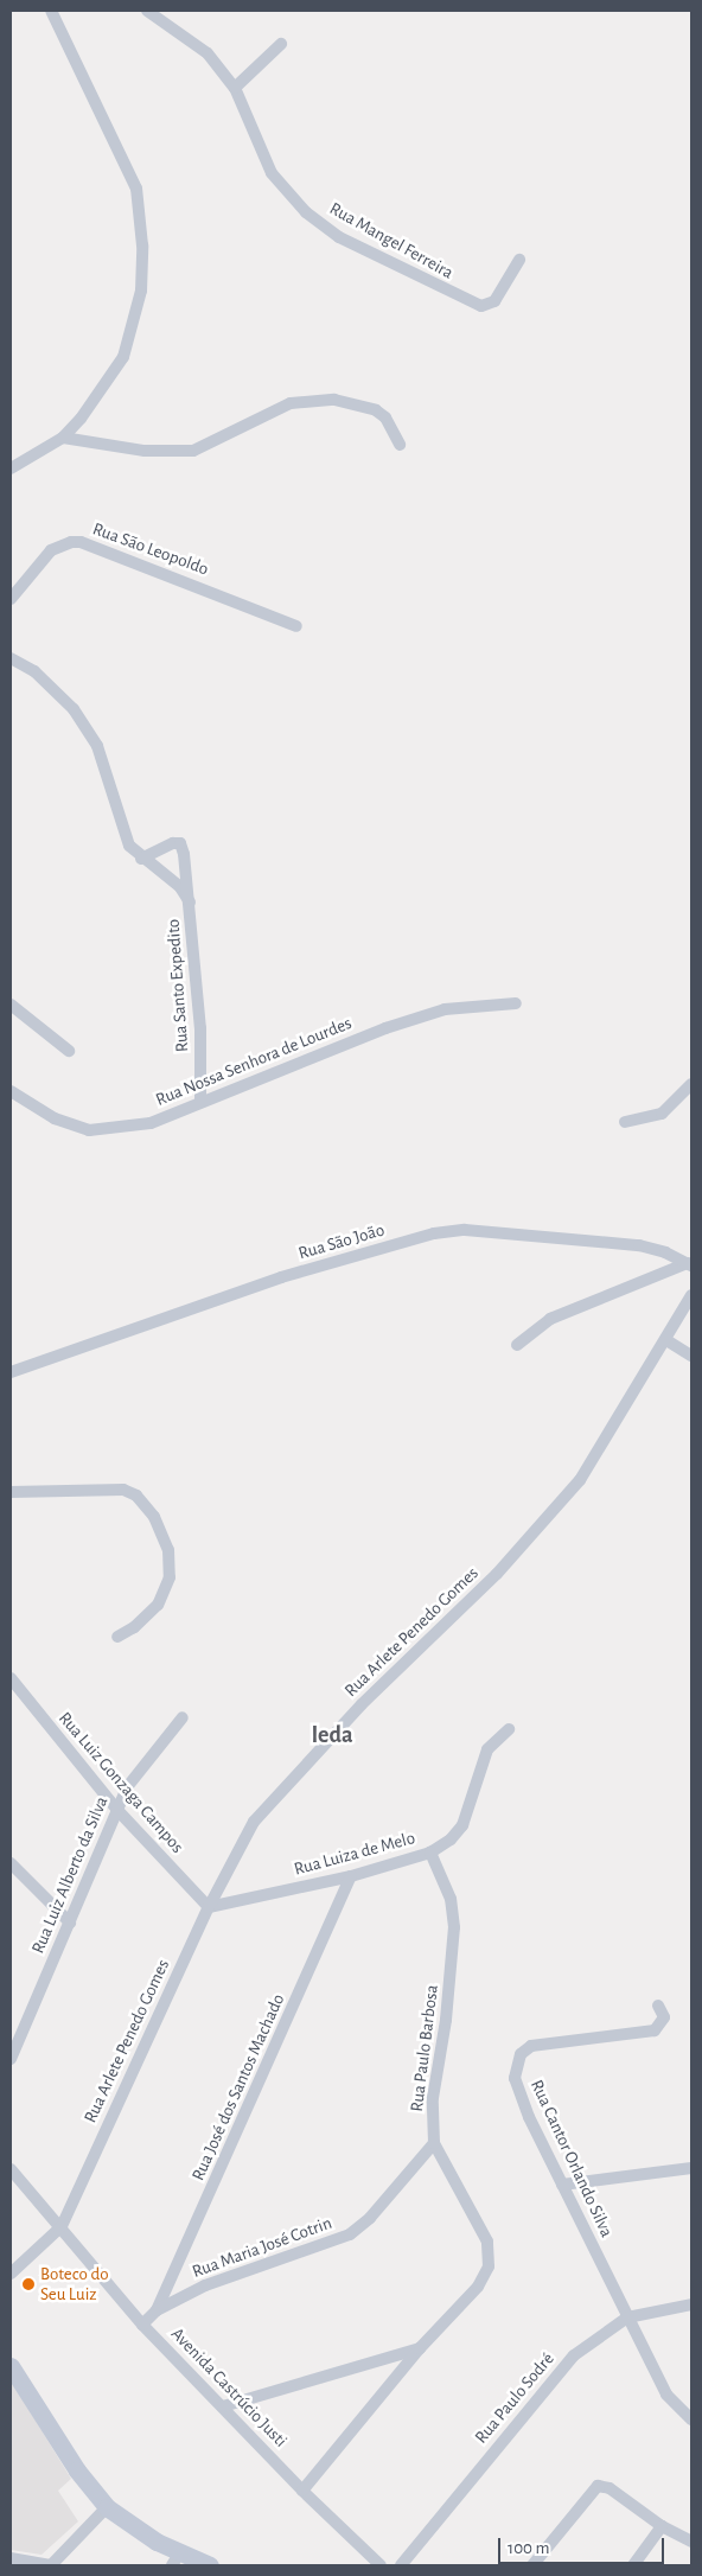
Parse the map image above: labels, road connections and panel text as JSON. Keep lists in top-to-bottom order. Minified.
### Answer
{"streets":{"street":["Rua Mangel Ferreira","Rua São Leopoldo","Rua Santo Expedito","Rua Nossa Senhora de Lourdes","Rua São João","Rua Arlete Penedo Gomes","Rua Luiz Gonzaga Campos","Rua Luiza de Melo","Rua Luiz Alberto da Silva","Rua Paulo Barbosa","Rua José dos Santos Machado","Rua Cantor Orlando Silva","Rua Maria José Cotrin","Avenida Castrúcio Justi","Rua Paulo Sodré"]},"crossings":[["Rua Santo Expedito","Rua Nossa Senhora de Lourdes"],["Rua Arlete Penedo Gomes","Rua Luiz Gonzaga Campos"],["Rua Arlete Penedo Gomes","Rua Luiza de Melo"],["Rua Arlete Penedo Gomes","Avenida Castrúcio Justi"],["Rua Luiz Gonzaga Campos","Rua Luiza de Melo"],["Rua Luiz Gonzaga Campos","Rua Luiz Alberto da Silva"],["Rua Luiza de Melo","Rua Paulo Barbosa"],["Rua Luiza de Melo","Rua José dos Santos Machado"],["Rua Paulo Barbosa","Rua Maria José Cotrin"],["Rua Paulo Barbosa","Avenida Castrúcio Justi"],["Rua José dos Santos Machado","Rua Maria José Cotrin"],["Rua Cantor Orlando Silva","Rua Paulo Sodré"],["Rua Maria José Cotrin","Avenida Castrúcio Justi"]],"districts":["Ieda"],"places":["Boteco do Seu Luiz"],"scale_bar":"100 m"}
